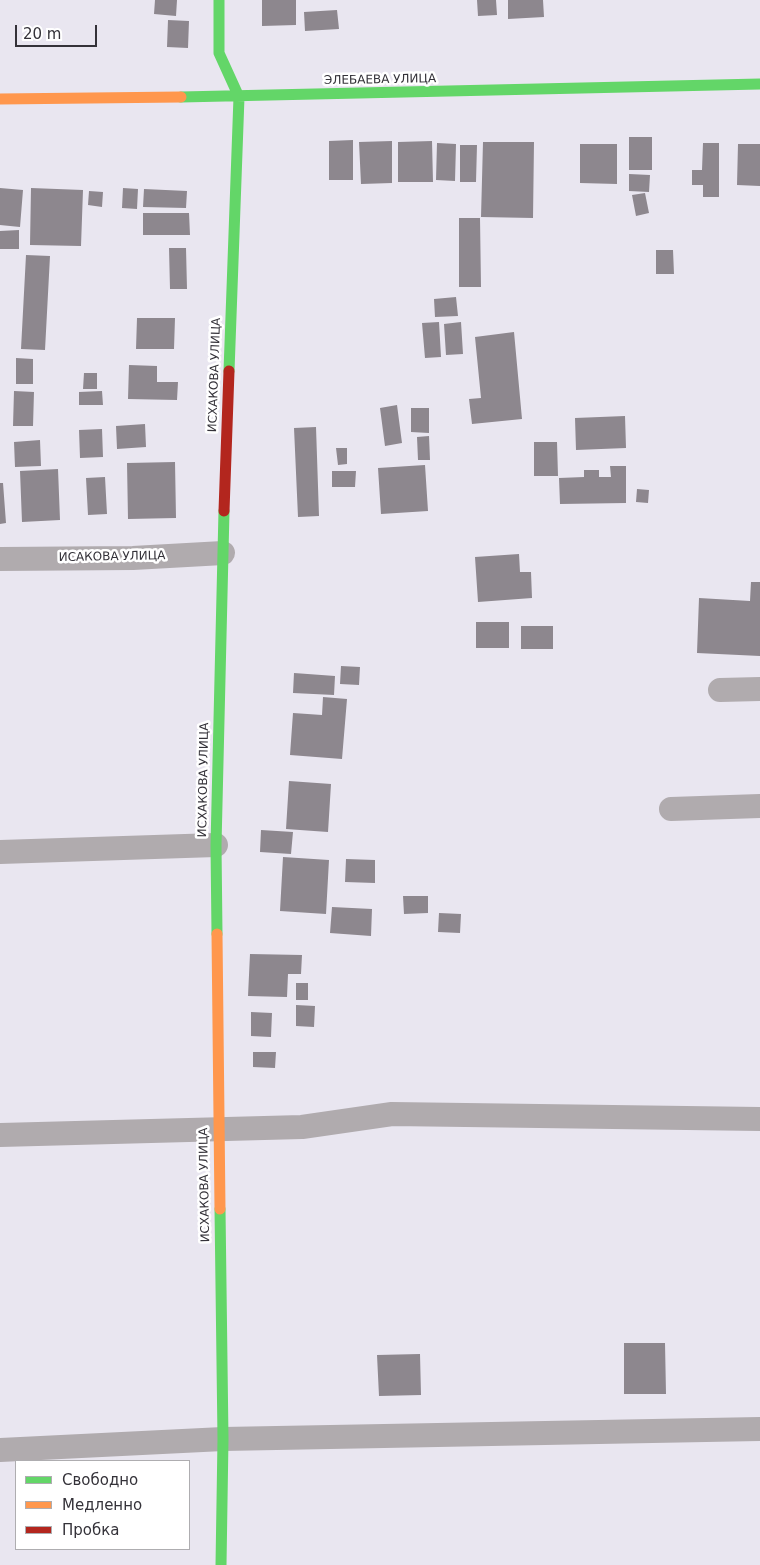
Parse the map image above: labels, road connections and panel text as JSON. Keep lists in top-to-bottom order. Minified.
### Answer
{"streets":{"street":["ЭЛЕБАЕВА УЛИЦА","ИСХАКОВА УЛИЦА","ИСАКОВА УЛИЦА"]},"crossings":[["ЭЛЕБАЕВА УЛИЦА","ИСХАКОВА УЛИЦА"],["ИСХАКОВА УЛИЦА","ИСАКОВА УЛИЦА"]],"legend":["Свободно","Медленно","Пробка"],"scale_bar":"20 m"}
